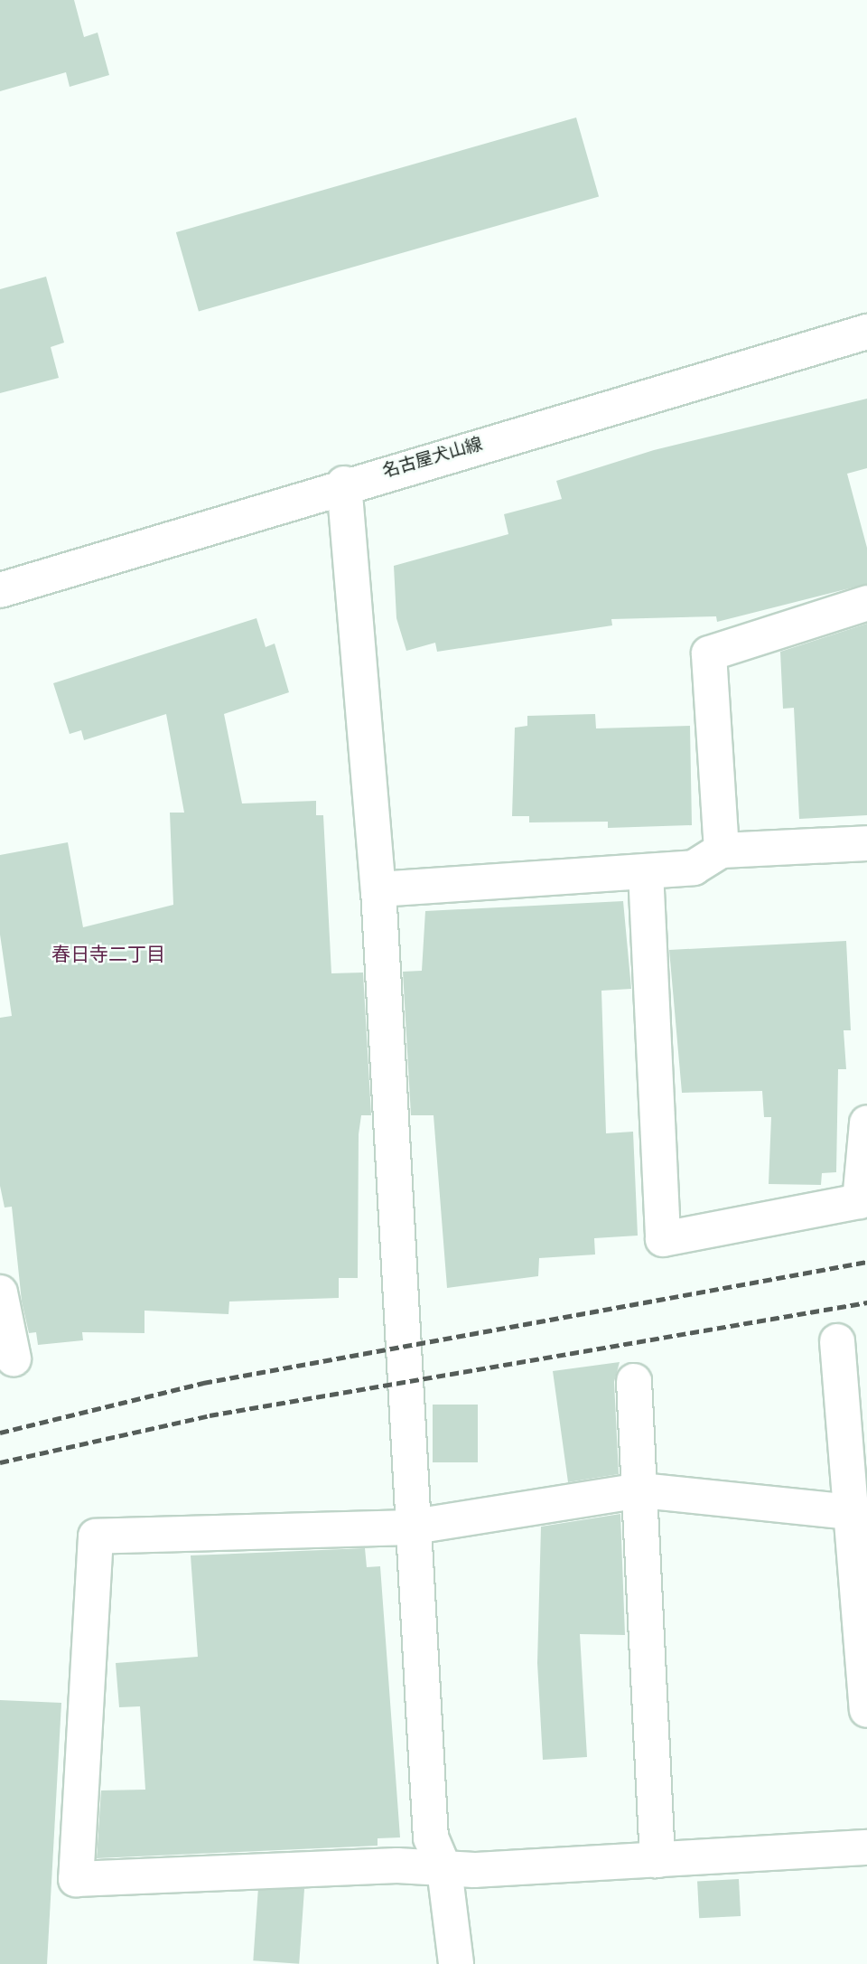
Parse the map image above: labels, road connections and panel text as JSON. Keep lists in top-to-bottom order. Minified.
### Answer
{"streets":{"street":["名古屋犬山線"]},"districts":["春日寺二丁目"]}
